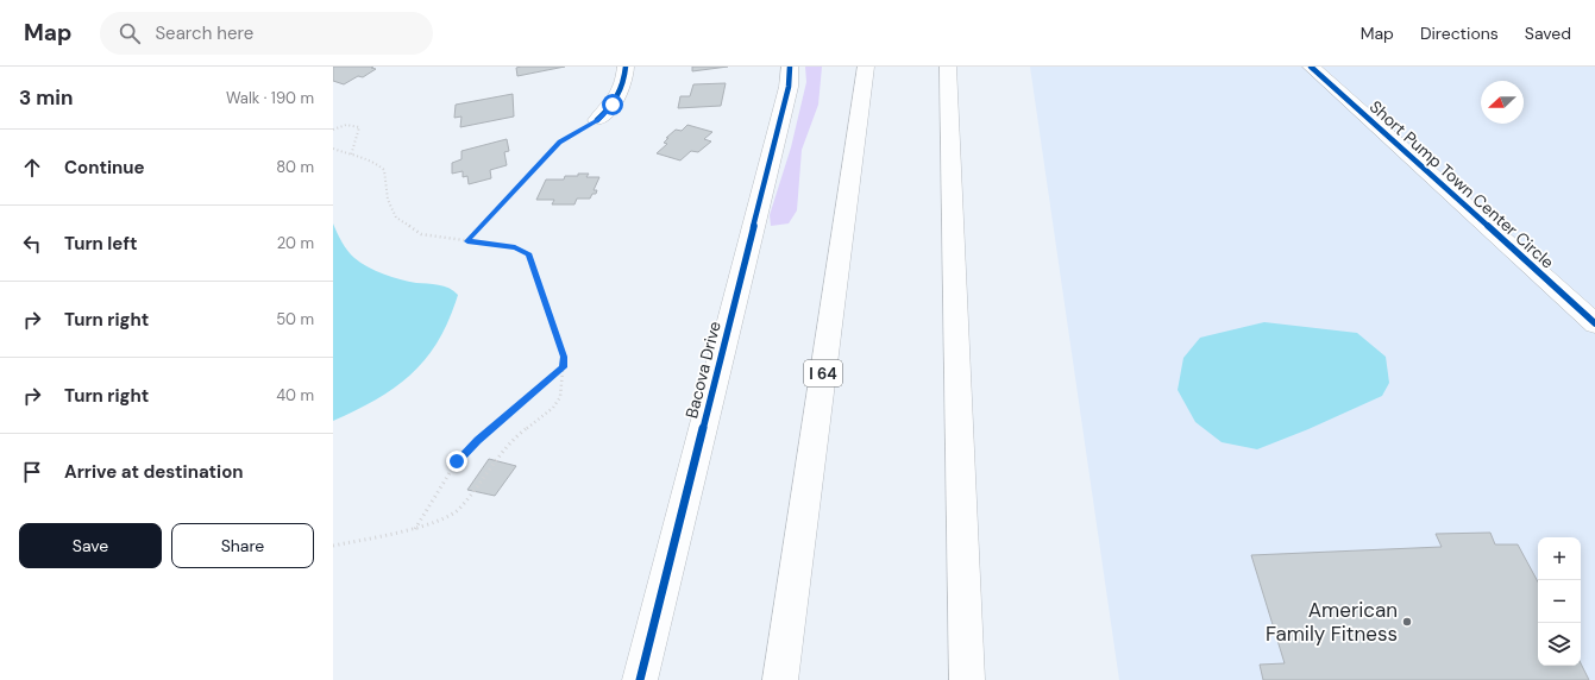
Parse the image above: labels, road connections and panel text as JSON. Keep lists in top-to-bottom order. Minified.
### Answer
{"streets":{"main road":["Short Pump Town Center Circle","Bacova Drive","I 64"]},"places":["American Family Fitness"],"north":"left","page":{"header":"Map","search":"Search here","nav":["Map","Directions","Saved"],"heading":["3 min","Walk · 190 m"],"list":[["Continue","80 m"],["Turn left","20 m"],["Turn right","50 m"],["Turn right","40 m"],"Arrive at destination"],"buttons":["Save","Share"],"map_buttons":["+","−"]}}
